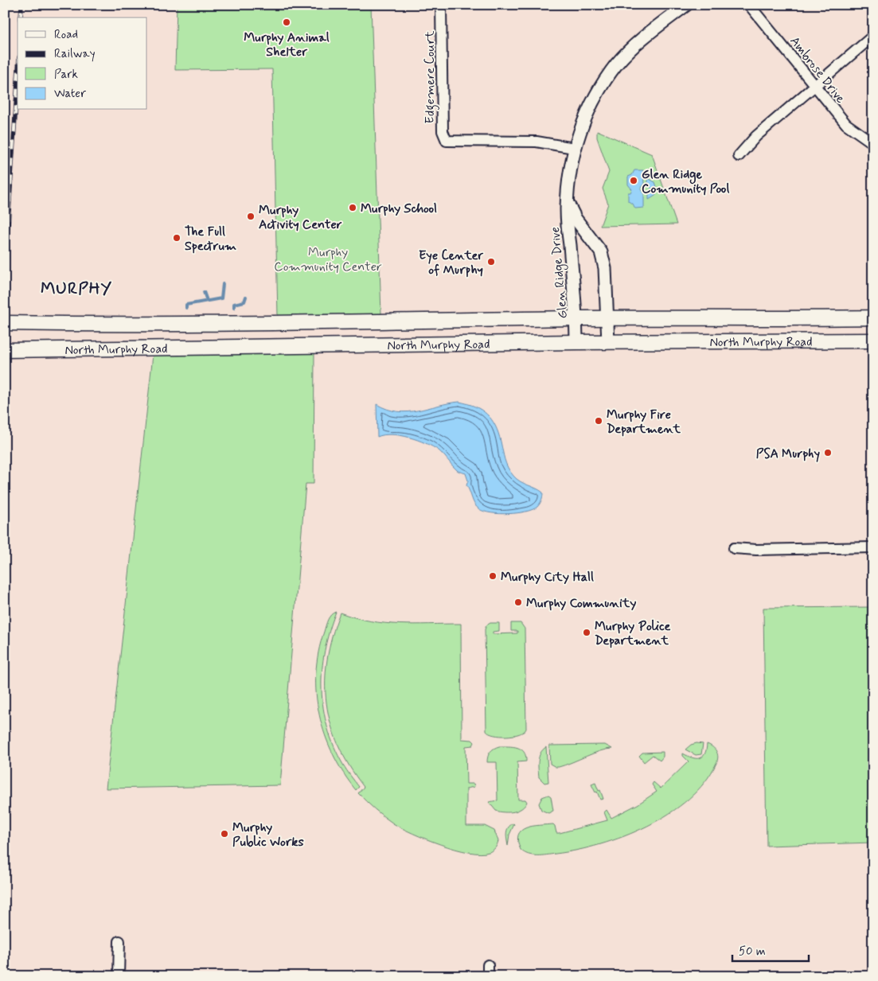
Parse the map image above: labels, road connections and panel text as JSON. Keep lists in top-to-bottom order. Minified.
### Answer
{"streets":{"main road":["North Murphy Road"],"street":["Ambrose Drive","Edgemere Court","Glen Ridge Drive"]},"crossings":[["Edgemere Court","Glen Ridge Drive"],["Glen Ridge Drive","North Murphy Road"]],"districts":["MURPHY"],"parks":["Murphy Community Center"],"places":["Murphy Animal Shelter","Glen Ridge Community Pool","Murphy School","Murphy Activity Center","The Full Spectrum","Eye Center of Murphy","Murphy Fire Department","PSA Murphy","Murphy City Hall","Murphy Community","Murphy Police Department","Murphy Public Works"],"legend":["Road","Railway","Park","Water"],"scale_bar":"50 m"}
